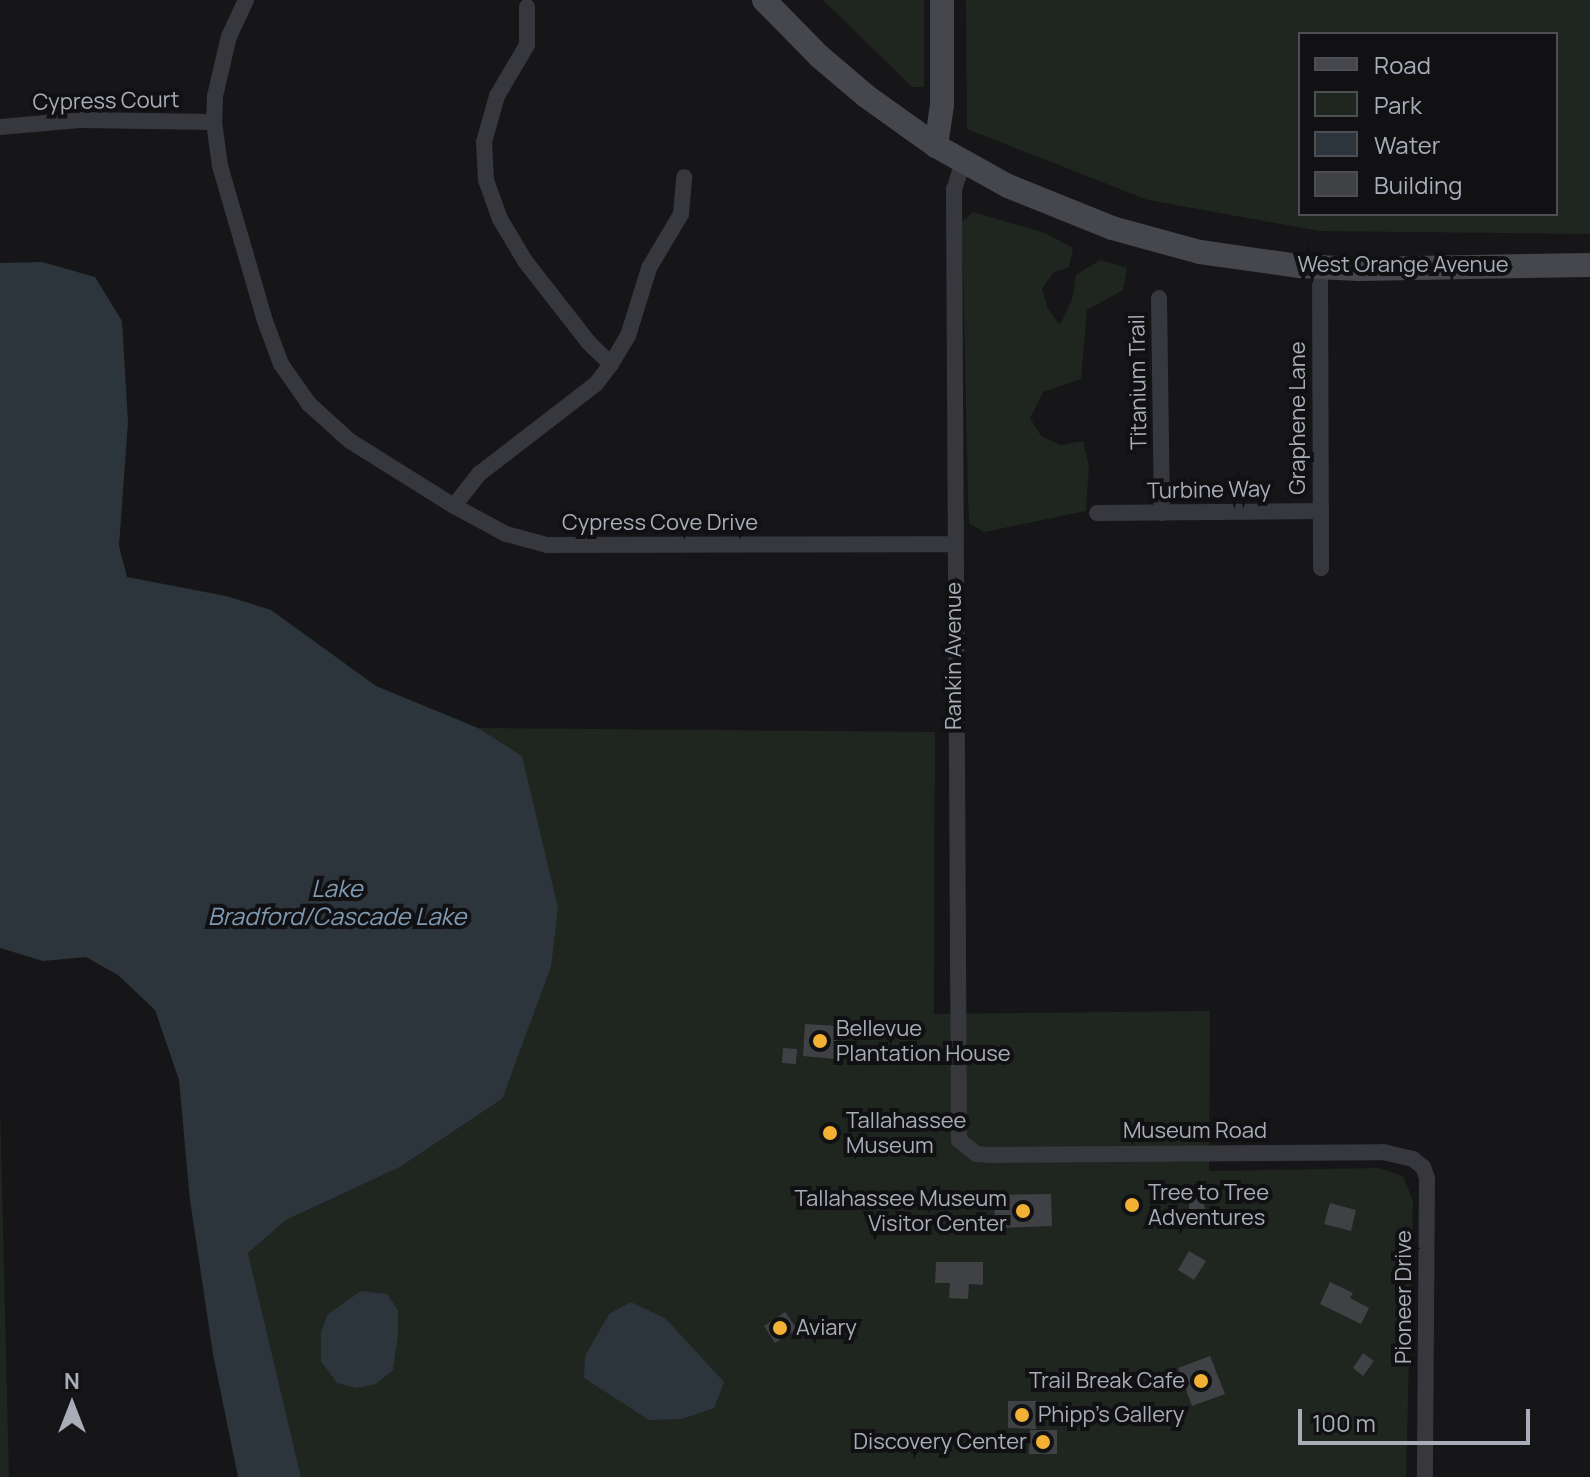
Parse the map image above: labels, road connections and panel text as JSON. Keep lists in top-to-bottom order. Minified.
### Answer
{"streets":{"main road":["West Orange Avenue"],"street":["Cypress Court","Titanium Trail","Graphene Lane","Turbine Way","Cypress Cove Drive","Rankin Avenue","Museum Road","Pioneer Drive"]},"crossings":[["Cypress Court","Cypress Cove Drive"],["West Orange Avenue","Graphene Lane"],["West Orange Avenue","Rankin Avenue"],["Titanium Trail","Turbine Way"],["Graphene Lane","Turbine Way"],["Cypress Cove Drive","Rankin Avenue"],["Rankin Avenue","Museum Road"],["Museum Road","Pioneer Drive"]],"water":["Lake Bradford/Cascade Lake"],"places":["Bellevue Plantation House","Tallahassee Museum","Tree to Tree Adventures","Tallahassee Museum Visitor Center","Aviary","Trail Break Cafe","Phipp's Gallery","Discovery Center"],"legend":["Road","Park","Water","Building"],"scale_bar":"100 m","north":"top"}
